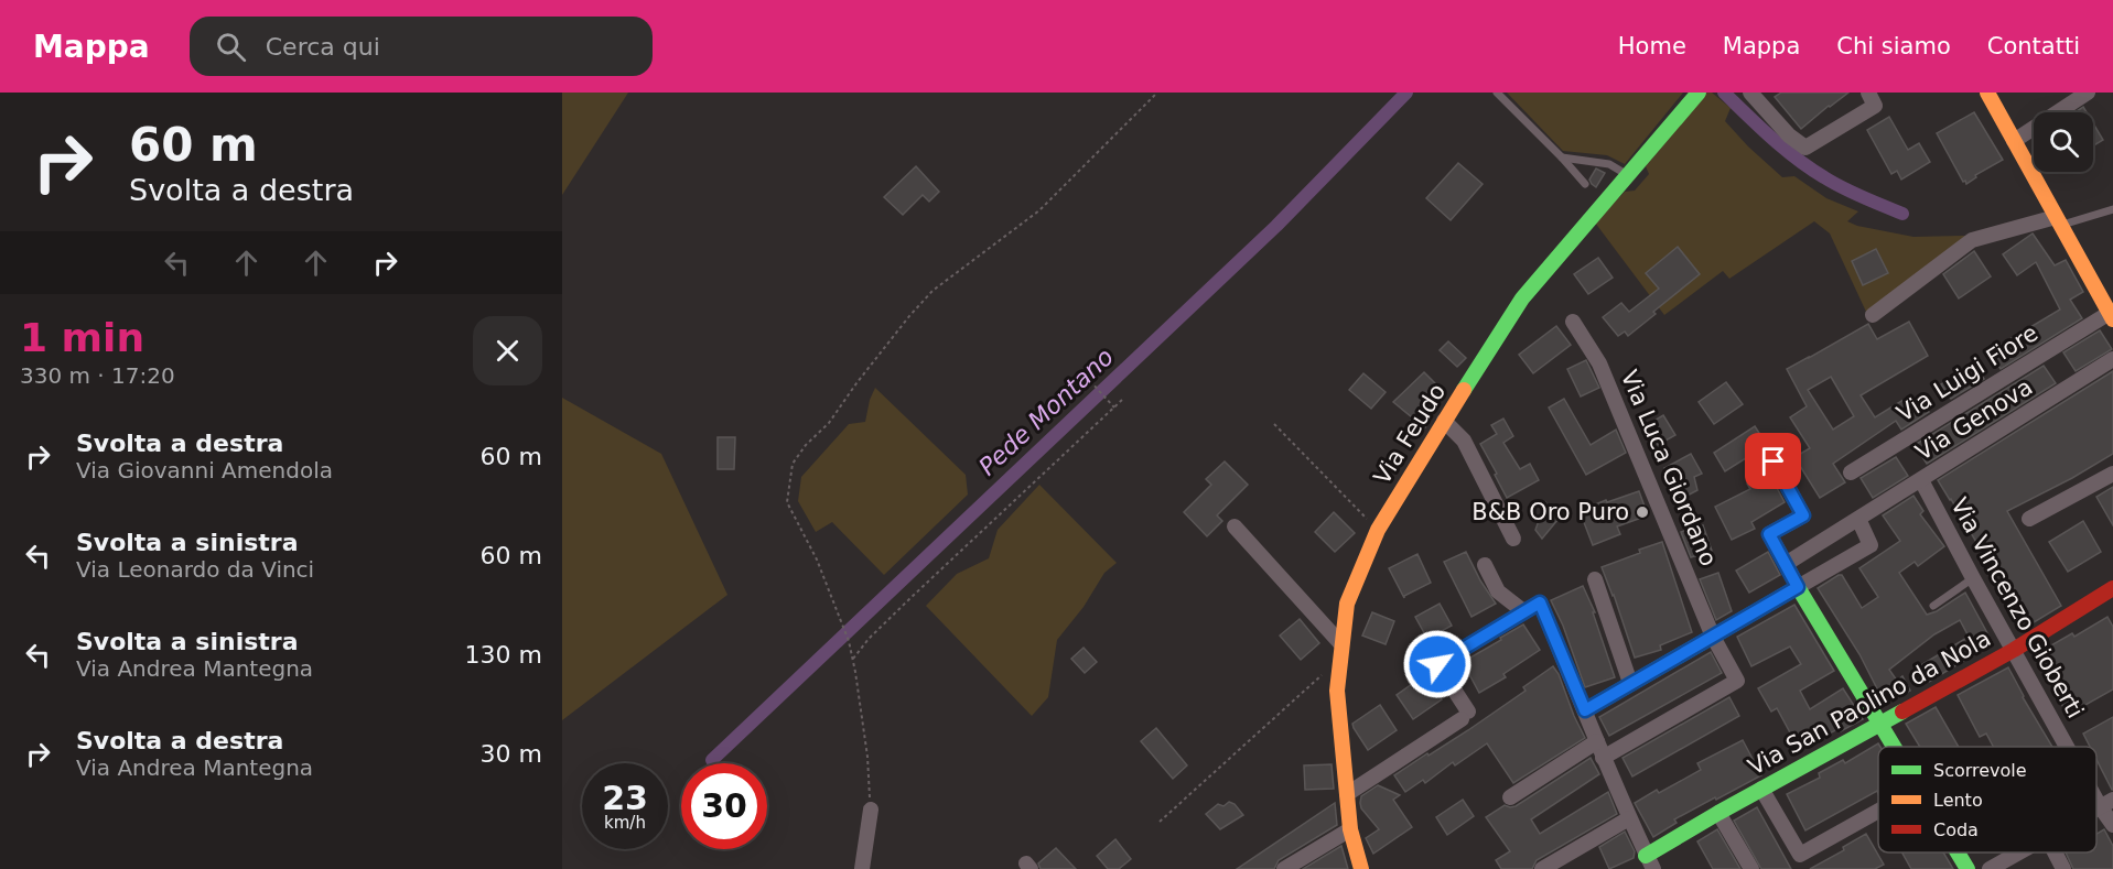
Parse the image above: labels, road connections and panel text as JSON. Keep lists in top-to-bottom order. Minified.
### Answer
{"streets":{"street":["Via Luigi Fiore","Via Genova","Via Feudo","Via Luca Giordano","Via Vincenzo Gioberti","Via San Paolino da Nola"]},"crossings":[["Via Genova","Via Vincenzo Gioberti"],["Via Vincenzo Gioberti","Via San Paolino da Nola"]],"water":["Pede Montano"],"places":["B&B Oro Puro"],"legend":["Scorrevole","Lento","Coda"],"page":{"header":"Mappa","search":"Cerca qui","nav":["Home","Mappa","Chi siamo","Contatti"],"turn":["60 m","Svolta a destra"],"heading":["1 min","330 m · 17:20"],"list":[{"name":"Svolta a destra","note":"Via Giovanni Amendola","value":"60 m"},{"name":"Svolta a sinistra","note":"Via Leonardo da Vinci","value":"60 m"},{"name":"Svolta a sinistra","note":"Via Andrea Mantegna","value":"130 m"},{"name":"Svolta a destra","note":"Via Andrea Mantegna","value":"30 m"}],"speed":"23 km/h","limit":"30"}}
